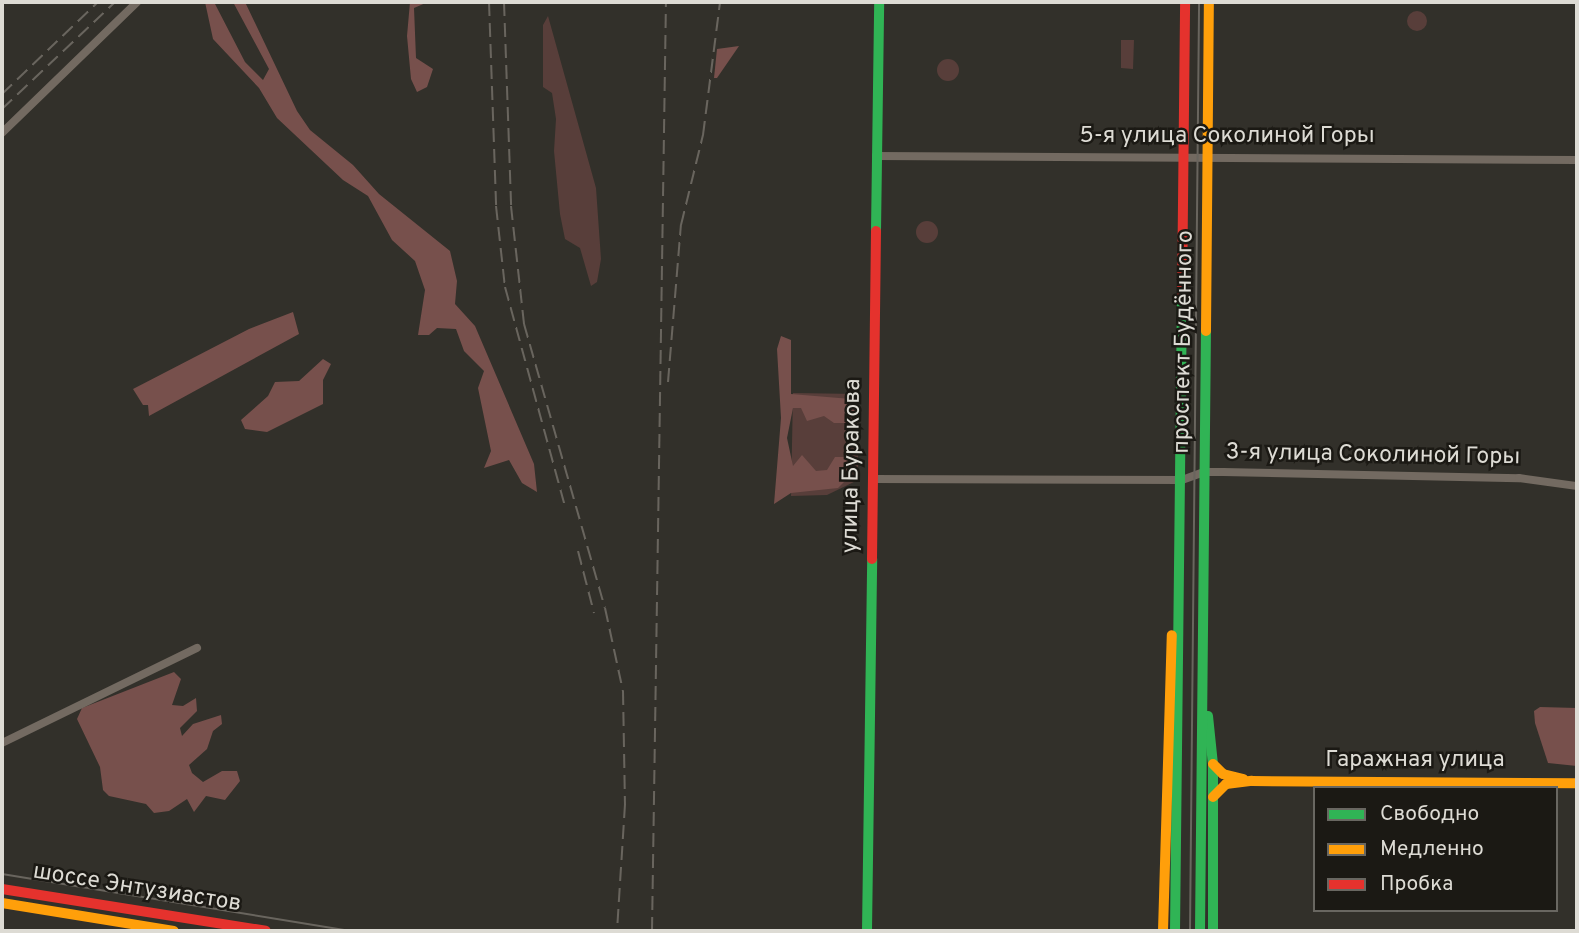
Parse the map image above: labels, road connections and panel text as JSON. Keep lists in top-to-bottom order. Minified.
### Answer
{"streets":{"main road":["проспект Будённого","улица Буракова","Гаражная улица","шоссе Энтузиастов"],"street":["5-я улица Соколиной Горы","3-я улица Соколиной Горы"]},"crossings":[["5-я улица Соколиной Горы","проспект Будённого"],["5-я улица Соколиной Горы","улица Буракова"],["проспект Будённого","3-я улица Соколиной Горы"],["проспект Будённого","Гаражная улица"],["3-я улица Соколиной Горы","улица Буракова"]],"legend":["Свободно","Медленно","Пробка"]}
